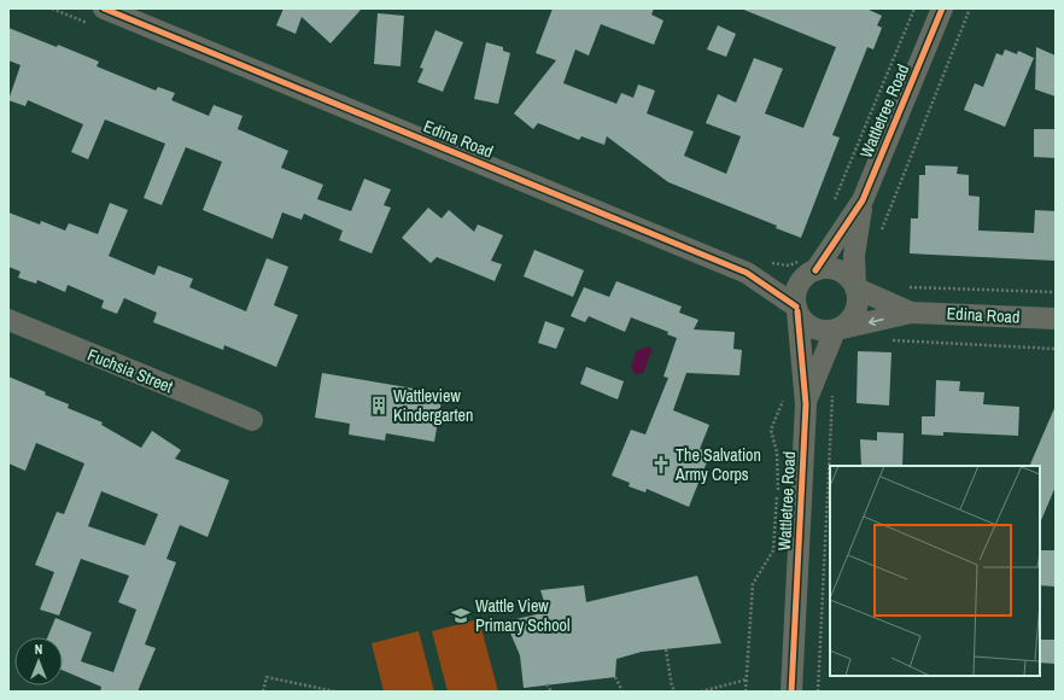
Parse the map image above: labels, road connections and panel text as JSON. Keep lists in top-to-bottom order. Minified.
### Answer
{"streets":{"street":["Wattletree Road","Edina Road","Fuchsia Street"]},"crossings":[["Wattletree Road","Edina Road"]],"places":{"building":["Wattleview Kindergarten"],"church":["The Salvation Army Corps"],"school or university":["Wattle View Primary School"]},"north":"top"}
